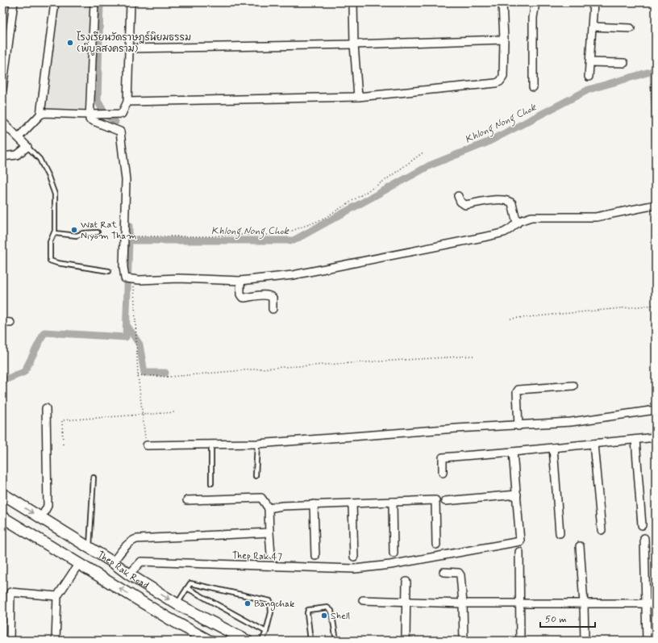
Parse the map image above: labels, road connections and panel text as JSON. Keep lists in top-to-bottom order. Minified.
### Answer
{"streets":{"main road":["Thep Rak Road"],"street":["Thep Rak 47"]},"crossings":[["Thep Rak 47","Thep Rak Road"]],"water":["Khlong Nong Chok"],"places":["โรงเรียนวัดราษฎร์นิยมธรรม (พิบูลสงคราม)","Wat Rat Niyom Tham","Bangchak","Shell"],"scale_bar":"50 m"}
